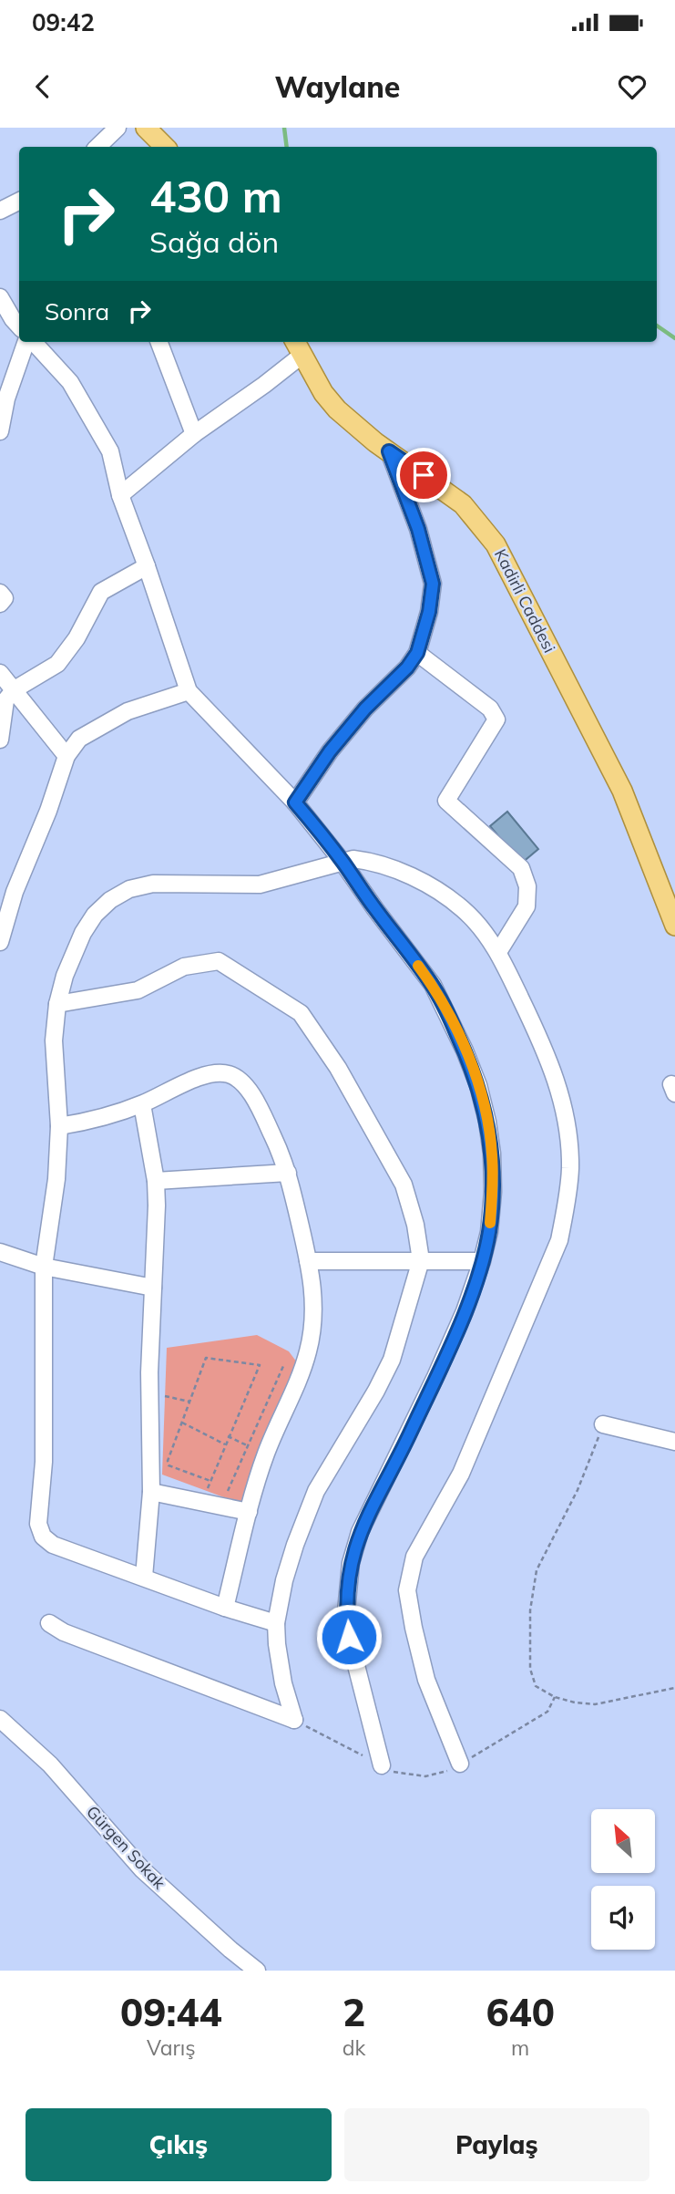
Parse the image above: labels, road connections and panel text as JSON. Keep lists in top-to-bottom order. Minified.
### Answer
{"streets":{"main road":["Kadirli Caddesi"],"street":["Gürgen Sokak"]},"north":"top left","page":{"status":"09:42","header":"Waylane","turn":["430 m","Sağa dön"],"then":"Sonra","eta":["09:44","Varış","2","dk","640","m"],"buttons":["Çıkış","Paylaş"]}}
